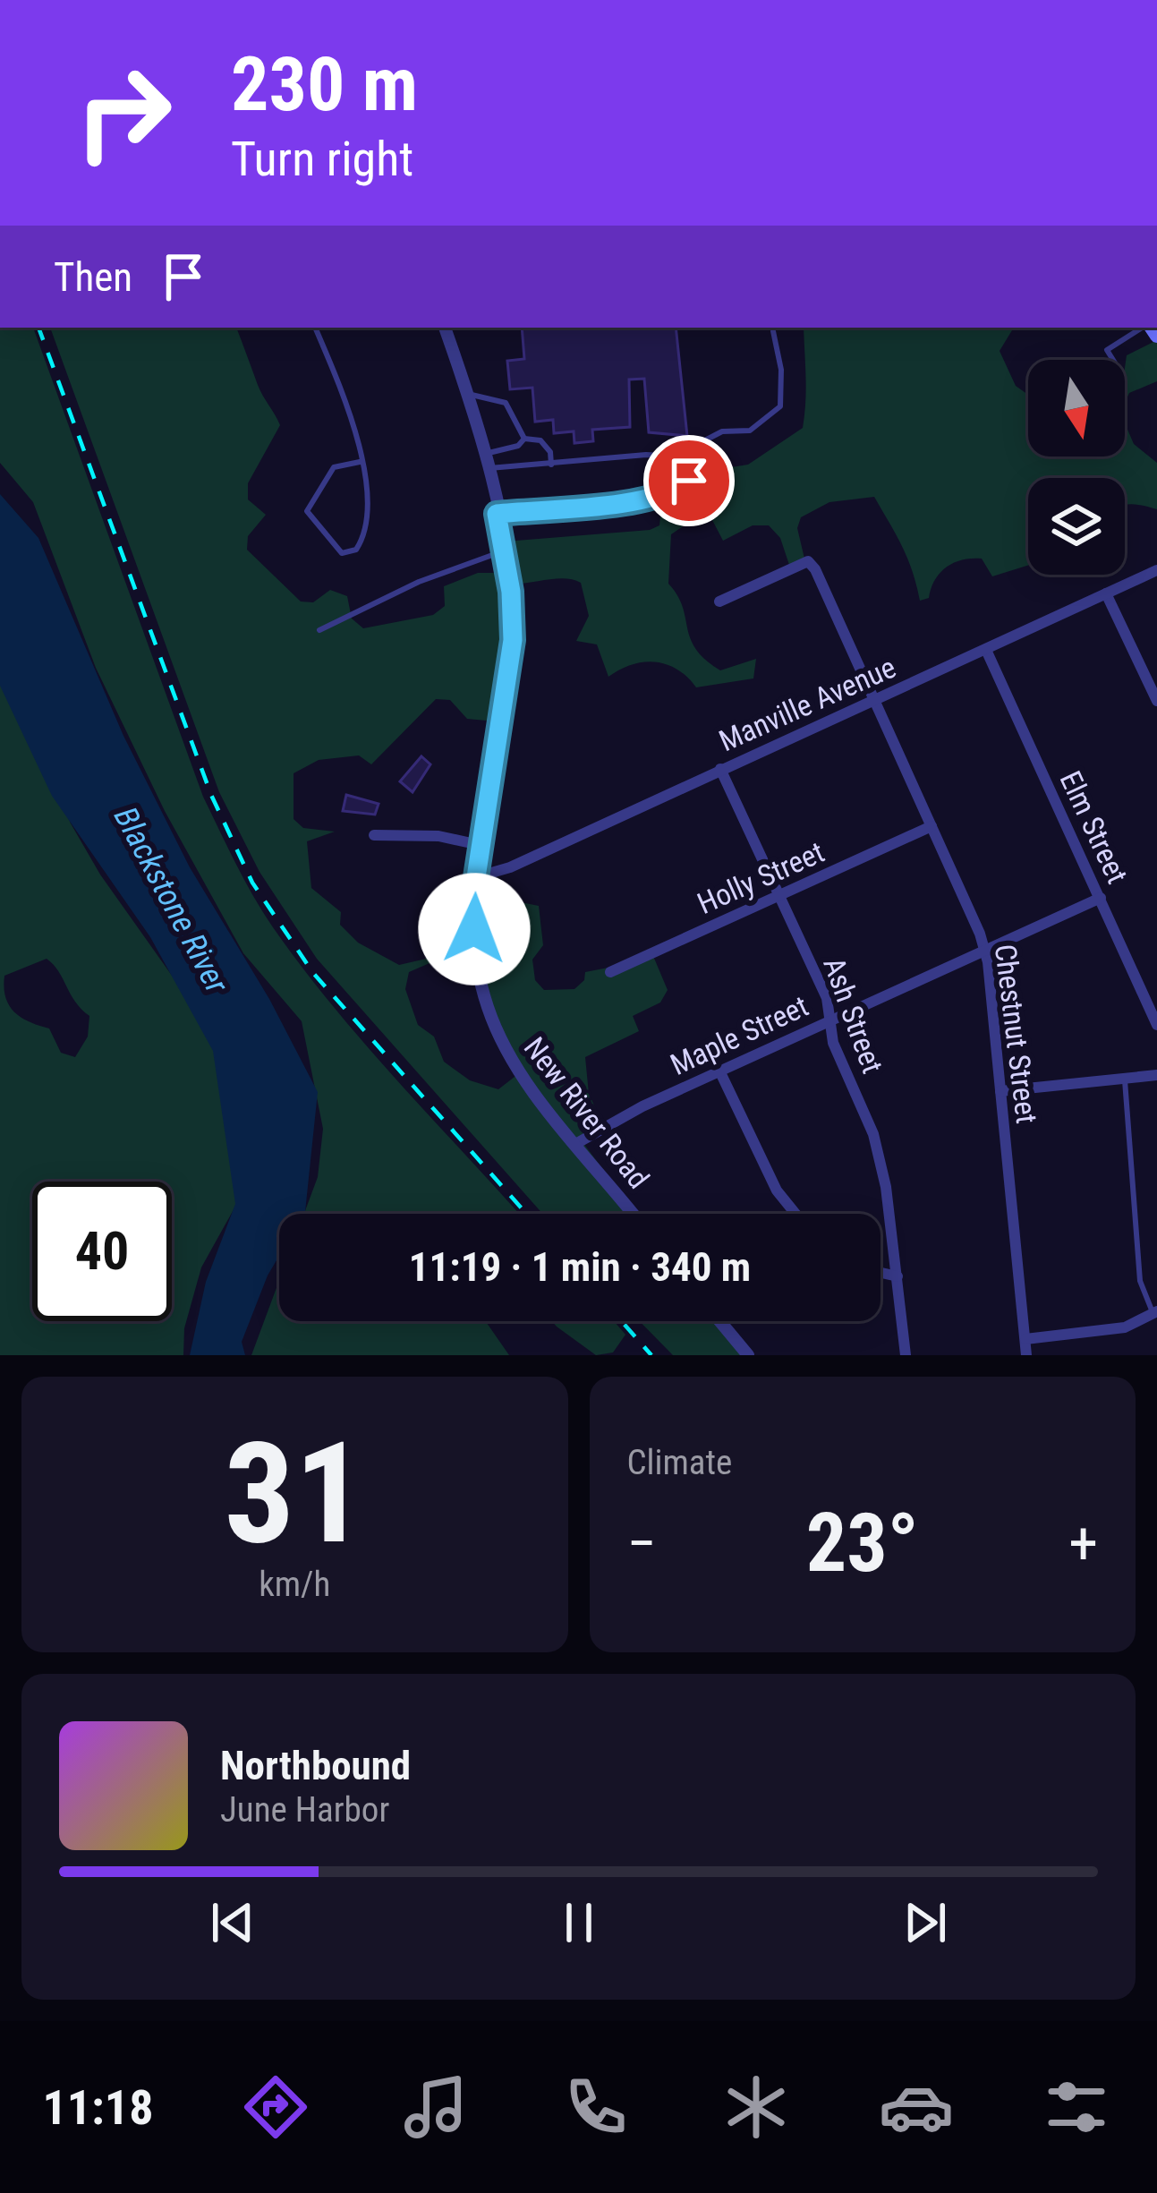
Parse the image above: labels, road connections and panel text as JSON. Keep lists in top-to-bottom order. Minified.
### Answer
{"streets":{"street":["Manville Avenue","Elm Street","Holly Street","Ash Street","Chestnut Street","Maple Street","New River Road"]},"crossings":[["Manville Avenue","Elm Street"],["Manville Avenue","Ash Street"],["Manville Avenue","Chestnut Street"],["Manville Avenue","New River Road"],["Elm Street","Maple Street"],["Holly Street","Ash Street"],["Holly Street","Chestnut Street"],["Ash Street","Maple Street"],["Chestnut Street","Maple Street"],["Maple Street","New River Road"]],"water":["Blackstone River"],"north":"bottom","page":{"turn":["230 m","Turn right"],"then":"Then","limit":"40","trip":"11:19 · 1 min · 340 m","tile":[["31","km/h"],"Climate"],"heat":["−","23°","+"],"song":["Northbound","June Harbor"],"tabs":"11:18"}}
